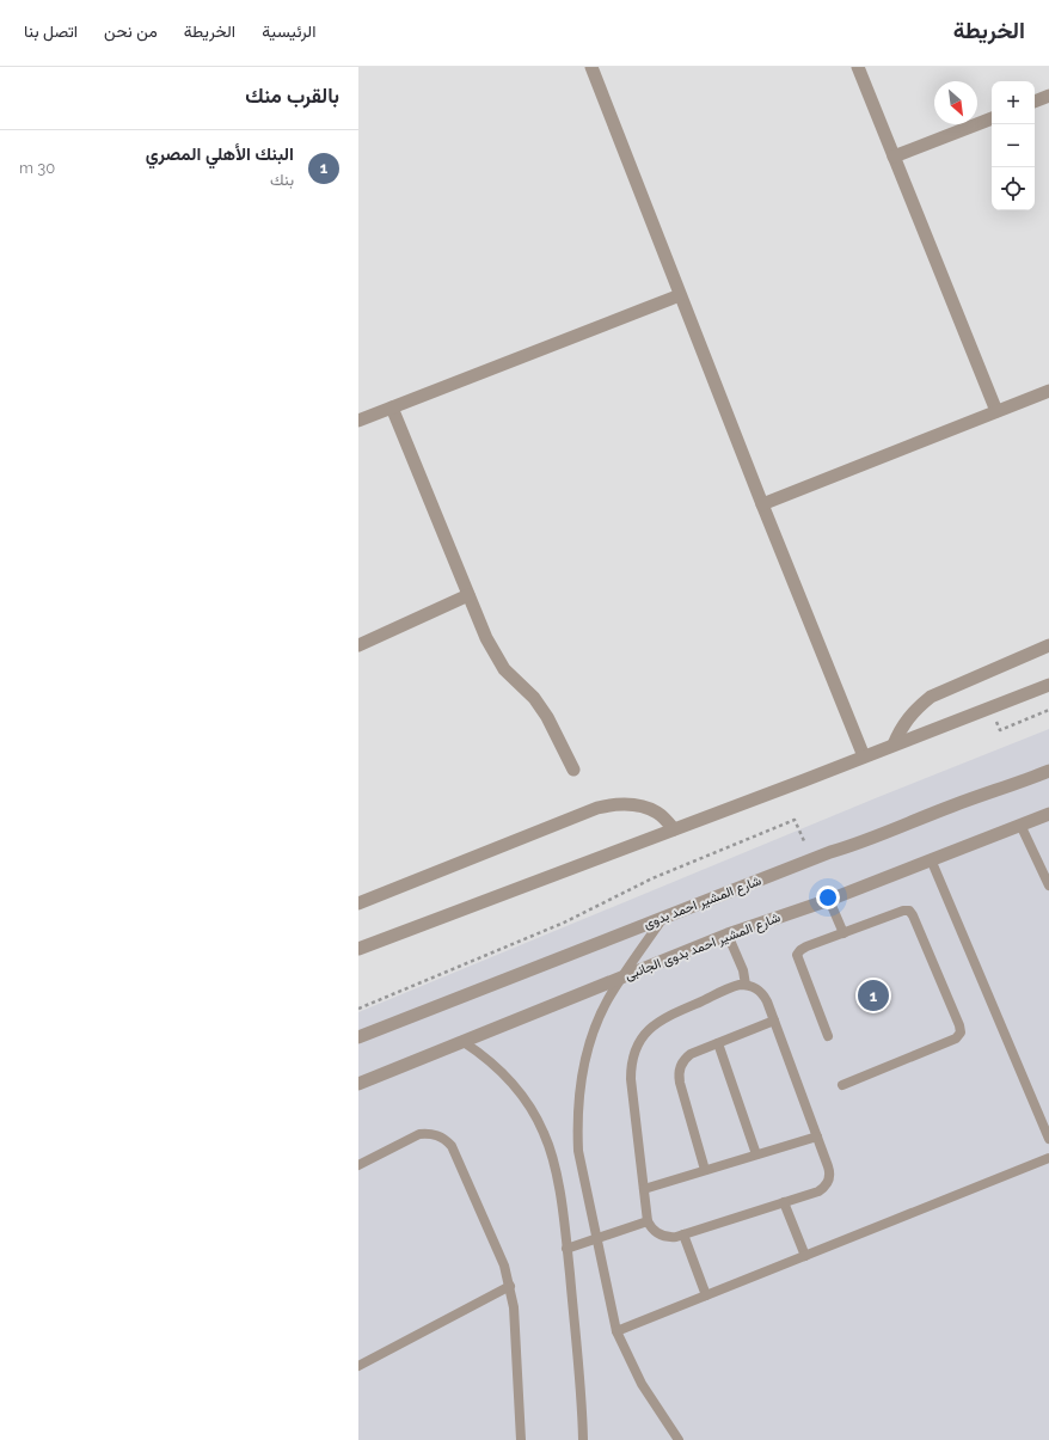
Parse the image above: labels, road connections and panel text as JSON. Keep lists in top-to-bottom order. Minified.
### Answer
{"streets":{"street":["شارع المشير احمد بدوى","شارع المشير احمد بدوى الجانبى"]},"north":"bottom right","page":{"header":"الخريطة","nav":["الرئيسية","الخريطة","من نحن","اتصل بنا"],"heading":"بالقرب منك","map_buttons":["+","−"],"list":[{"mark":"1","name":"البنك الأهلي المصري","note":"بنك","value":"30 m"}],"pins":"1"}}
